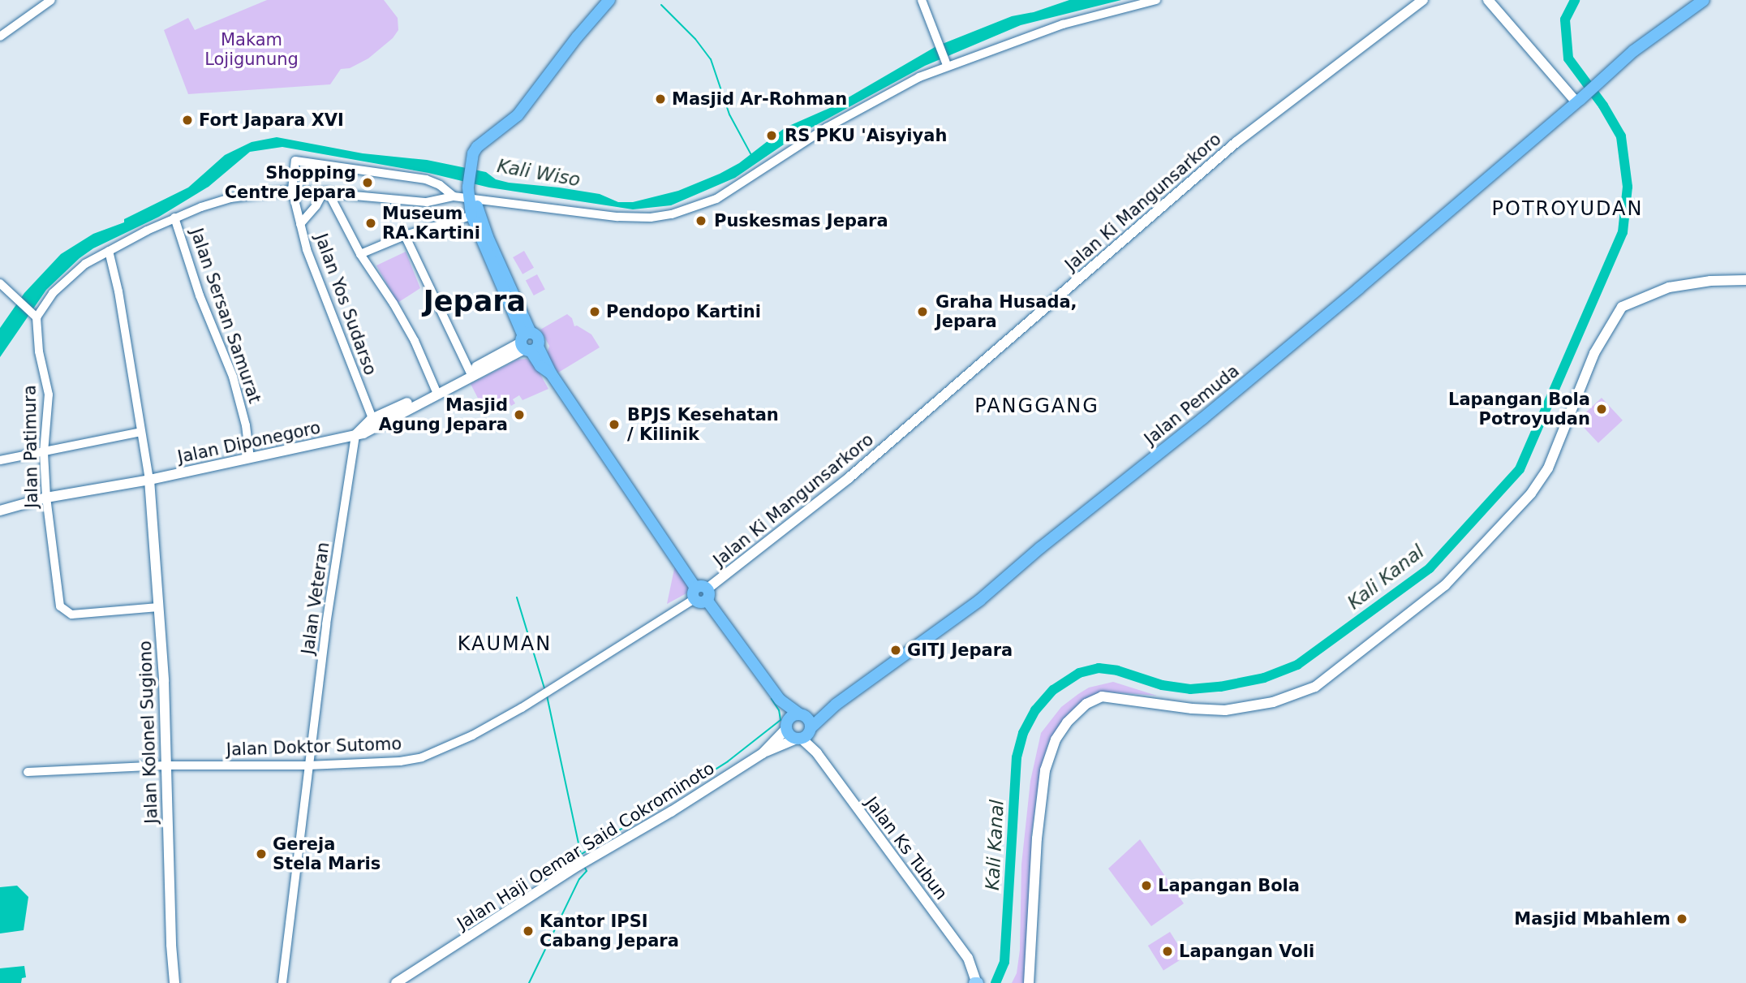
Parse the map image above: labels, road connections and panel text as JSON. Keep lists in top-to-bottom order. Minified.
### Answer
{"streets":{"highway":["Jalan Pemuda"],"main road":["Jalan Ki Mangunsarkoro","Jalan Diponegoro","Jalan Kolonel Sugiono","Jalan Haji Oemar Said Cokrominoto","Jalan Ks Tubun"],"street":["Jalan Yos Sudarso","Jalan Sersan Samurat","Jalan Patimura","Jalan Veteran","Jalan Doktor Sutomo"]},"crossings":[["Jalan Ki Mangunsarkoro","Jalan Doktor Sutomo"],["Jalan Sersan Samurat","Jalan Diponegoro"],["Jalan Pemuda","Jalan Haji Oemar Said Cokrominoto"],["Jalan Pemuda","Jalan Ks Tubun"],["Jalan Diponegoro","Jalan Patimura"],["Jalan Diponegoro","Jalan Veteran"],["Jalan Diponegoro","Jalan Kolonel Sugiono"],["Jalan Patimura","Jalan Kolonel Sugiono"],["Jalan Veteran","Jalan Doktor Sutomo"],["Jalan Kolonel Sugiono","Jalan Doktor Sutomo"]],"districts":["POTROYUDAN","Jepara","PANGGANG","KAUMAN"],"water":["Kali Wiso","Kali Kanal"],"parks":["Makam Lojigunung"],"places":["Masjid Ar-Rohman","Fort Japara XVI","RS PKU 'Aisyiyah","Shopping Centre Jepara","Puskesmas Jepara","Museum RA.Kartini","Pendopo Kartini","Graha Husada, Jepara","Lapangan Bola Potroyudan","Masjid Agung Jepara","BPJS Kesehatan / Kilinik","GITJ Jepara","Gereja Stela Maris","Lapangan Bola","Masjid Mbahlem","Kantor IPSI Cabang Jepara","Lapangan Voli"]}
